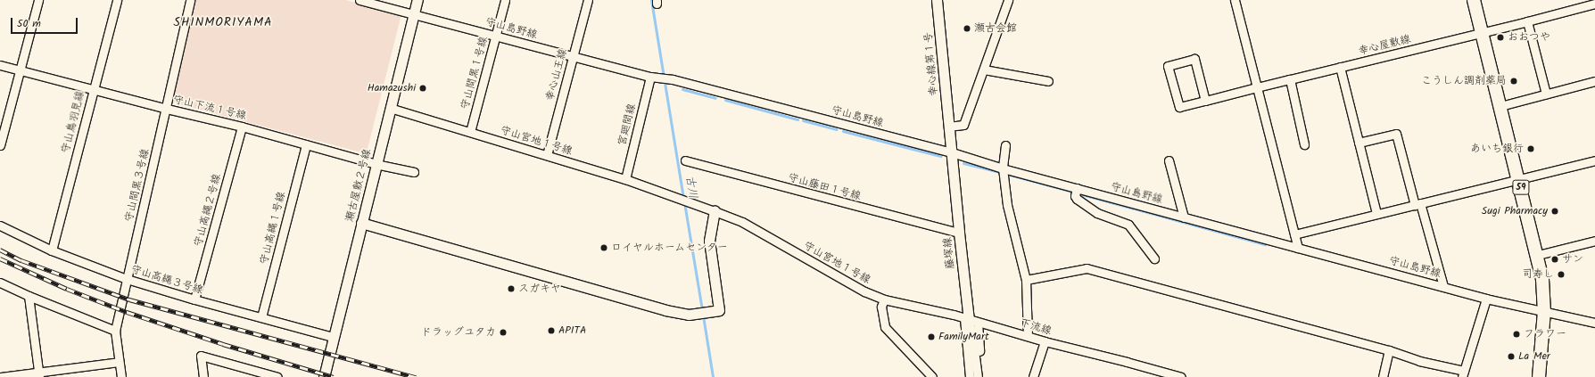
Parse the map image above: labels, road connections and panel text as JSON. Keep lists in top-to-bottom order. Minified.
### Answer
{"streets":{"main road":["59"],"street":["守山島野線","幸心屋敷線","幸心線第１号","守山間黒１号線","幸心山王線","守山下流１号線","守山鳥羽見線","宮廻間線","守山宮地１号線","守山間黒３号線","瀬古屋敷２号線","守山藤田１号線","守山高縄２号線","守山高縄１号線","藤塚線","守山高縄３号線","下流線"]},"crossings":[["守山島野線","守山間黒１号線"],["守山島野線","幸心山王線"],["守山島野線","宮廻間線"],["守山島野線","瀬古屋敷２号線"],["守山島野線","59"],["守山島野線","藤塚線"],["幸心屋敷線","59"],["幸心線第１号","藤塚線"],["守山間黒１号線","守山宮地１号線"],["幸心山王線","守山宮地１号線"],["守山下流１号線","守山鳥羽見線"],["守山下流１号線","守山間黒３号線"],["守山下流１号線","瀬古屋敷２号線"],["守山下流１号線","守山高縄２号線"],["守山下流１号線","守山高縄１号線"],["守山鳥羽見線","守山高縄３号線"],["宮廻間線","守山宮地１号線"],["守山宮地１号線","瀬古屋敷２号線"],["守山宮地１号線","下流線"],["守山間黒３号線","守山高縄３号線"],["瀬古屋敷２号線","守山高縄３号線"],["守山藤田１号線","藤塚線"],["守山高縄２号線","守山高縄３号線"],["守山高縄１号線","守山高縄３号線"],["藤塚線","下流線"]],"districts":["SHINMORIYAMA"],"water":["古川"],"places":["瀬古会館","おおつや","こうしん調剤薬局","Hamazushi","あいち銀行","Sugi Pharmacy","ロイヤルホームセンター","サン","司寿し","スガキヤ","APITA","ドラッグユタカ","フラワー","FamilyMart","La Mer"],"scale_bar":"50 m"}
